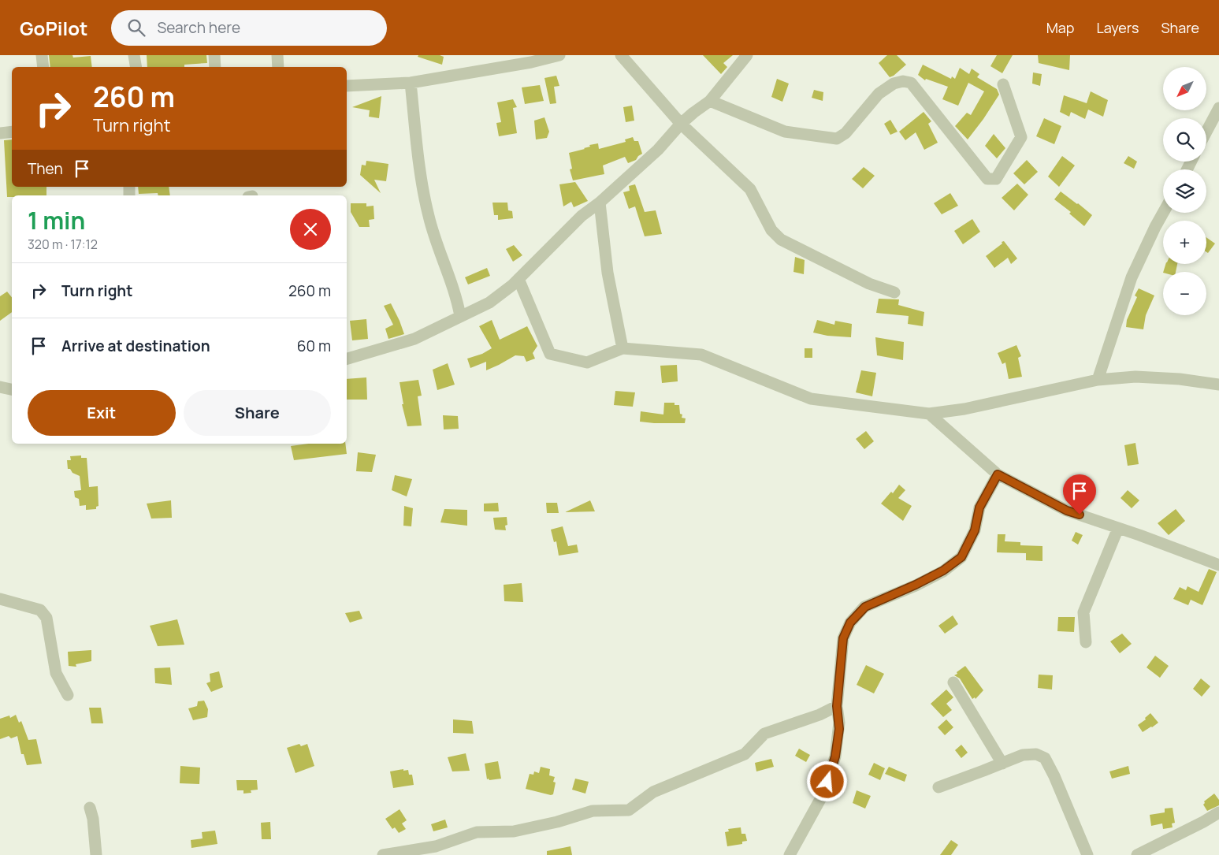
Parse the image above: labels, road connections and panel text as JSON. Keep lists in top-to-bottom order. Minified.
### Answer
{"north":"bottom left","page":{"header":"GoPilot","search":"Search here","nav":["Map","Layers","Share"],"map_buttons":["+","−"],"turn":["260 m","Turn right"],"then":"Then","heading":["1 min","320 m · 17:12"],"list":[{"name":"Turn right","value":"260 m"},{"name":"Arrive at destination","value":"60 m"}],"buttons":["Exit","Share"]}}
